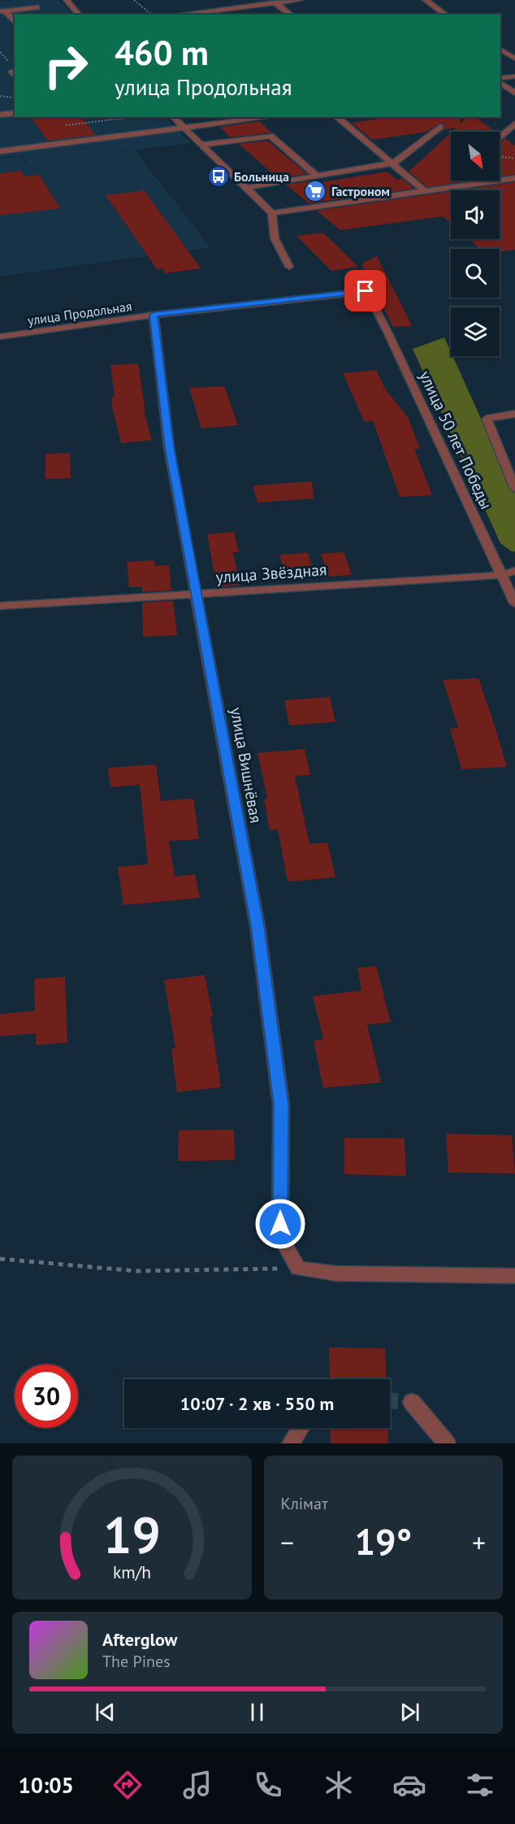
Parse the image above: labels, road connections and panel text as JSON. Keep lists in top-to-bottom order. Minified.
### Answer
{"streets":{"street":["улица Продольная","улица 50 лет Победы","улица Звёздная","улица Вишнёвая"]},"crossings":[["улица Продольная","улица 50 лет Победы"],["улица Продольная","улица Вишнёвая"],["улица 50 лет Победы","улица Звёздная"],["улица Звёздная","улица Вишнёвая"]],"places":{"bus stop":["Больница"],"supermarket":["Гастроном"]},"north":"bottom right","page":{"turn":["460 m","улица Продольная"],"limit":"30","trip":"10:07 · 2 хв · 550 m","tile":"Клімат","heat":["−","19°","+"],"song":["Afterglow","The Pines"],"tabs":"10:05","gauge":["19","km/h"]}}
